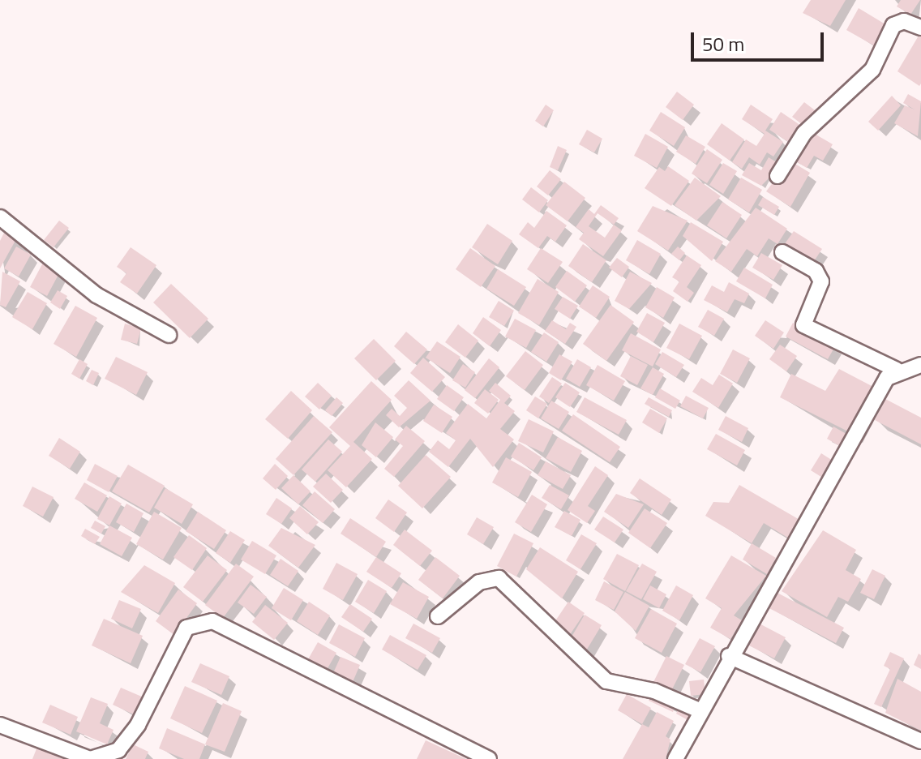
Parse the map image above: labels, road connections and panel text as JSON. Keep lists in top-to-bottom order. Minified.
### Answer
{"scale_bar":"50 m"}
